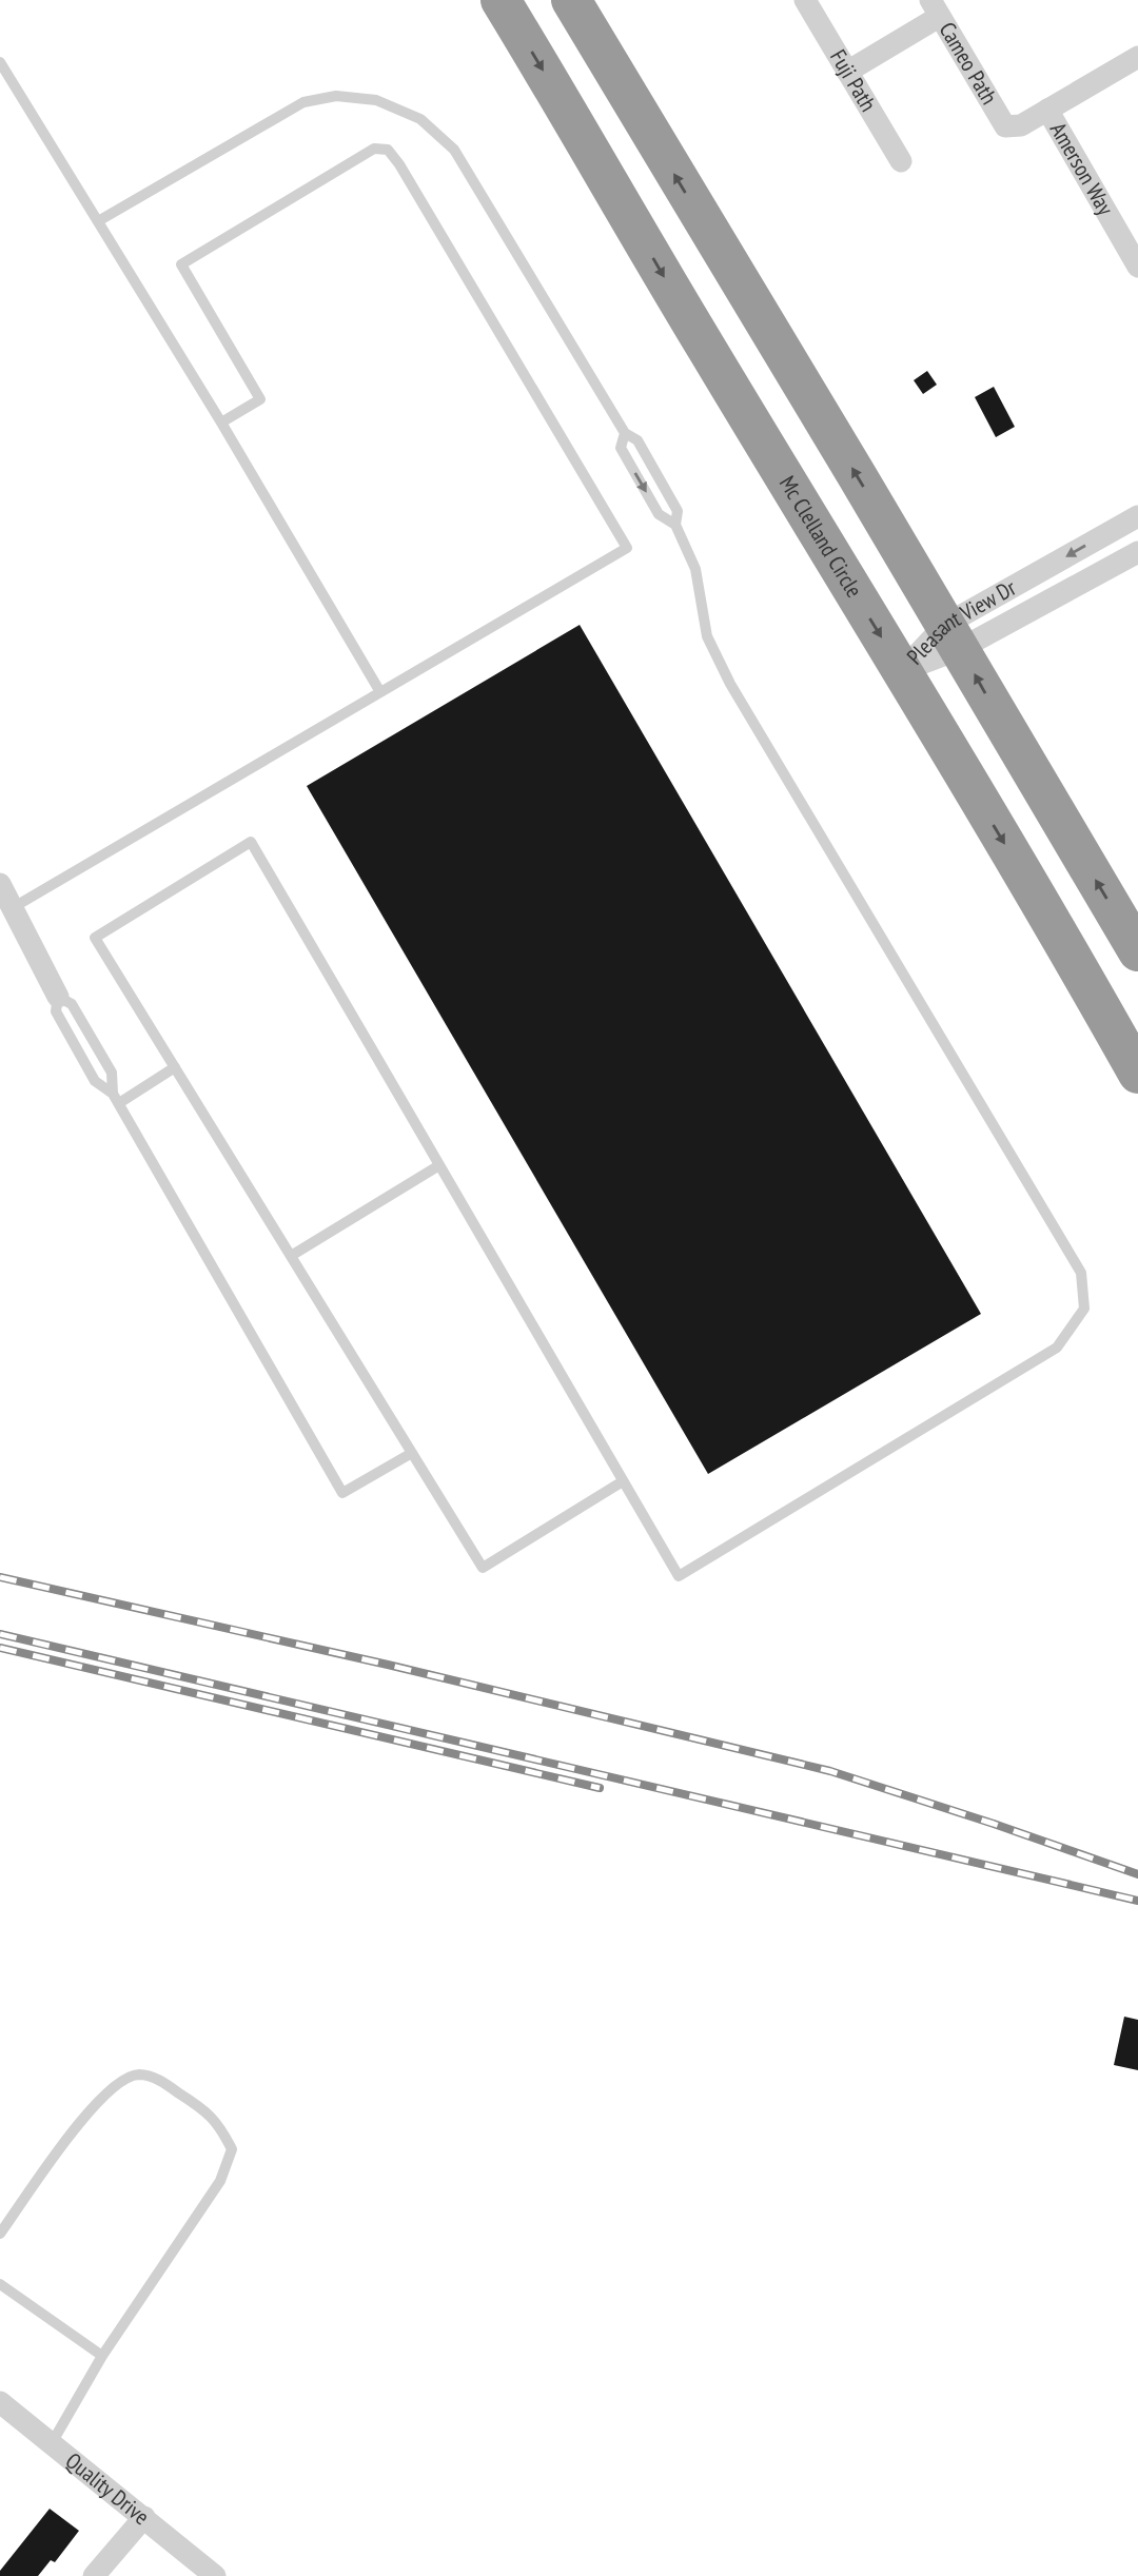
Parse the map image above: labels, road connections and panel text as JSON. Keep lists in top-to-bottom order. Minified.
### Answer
{"streets":{"highway":["Mc Clelland Circle"],"street":["Cameo Path","Fuji Path","Amerson Way","Pleasant View Dr","Quality Drive"]},"crossings":[["Cameo Path","Amerson Way"],["Mc Clelland Circle","Pleasant View Dr"]]}
